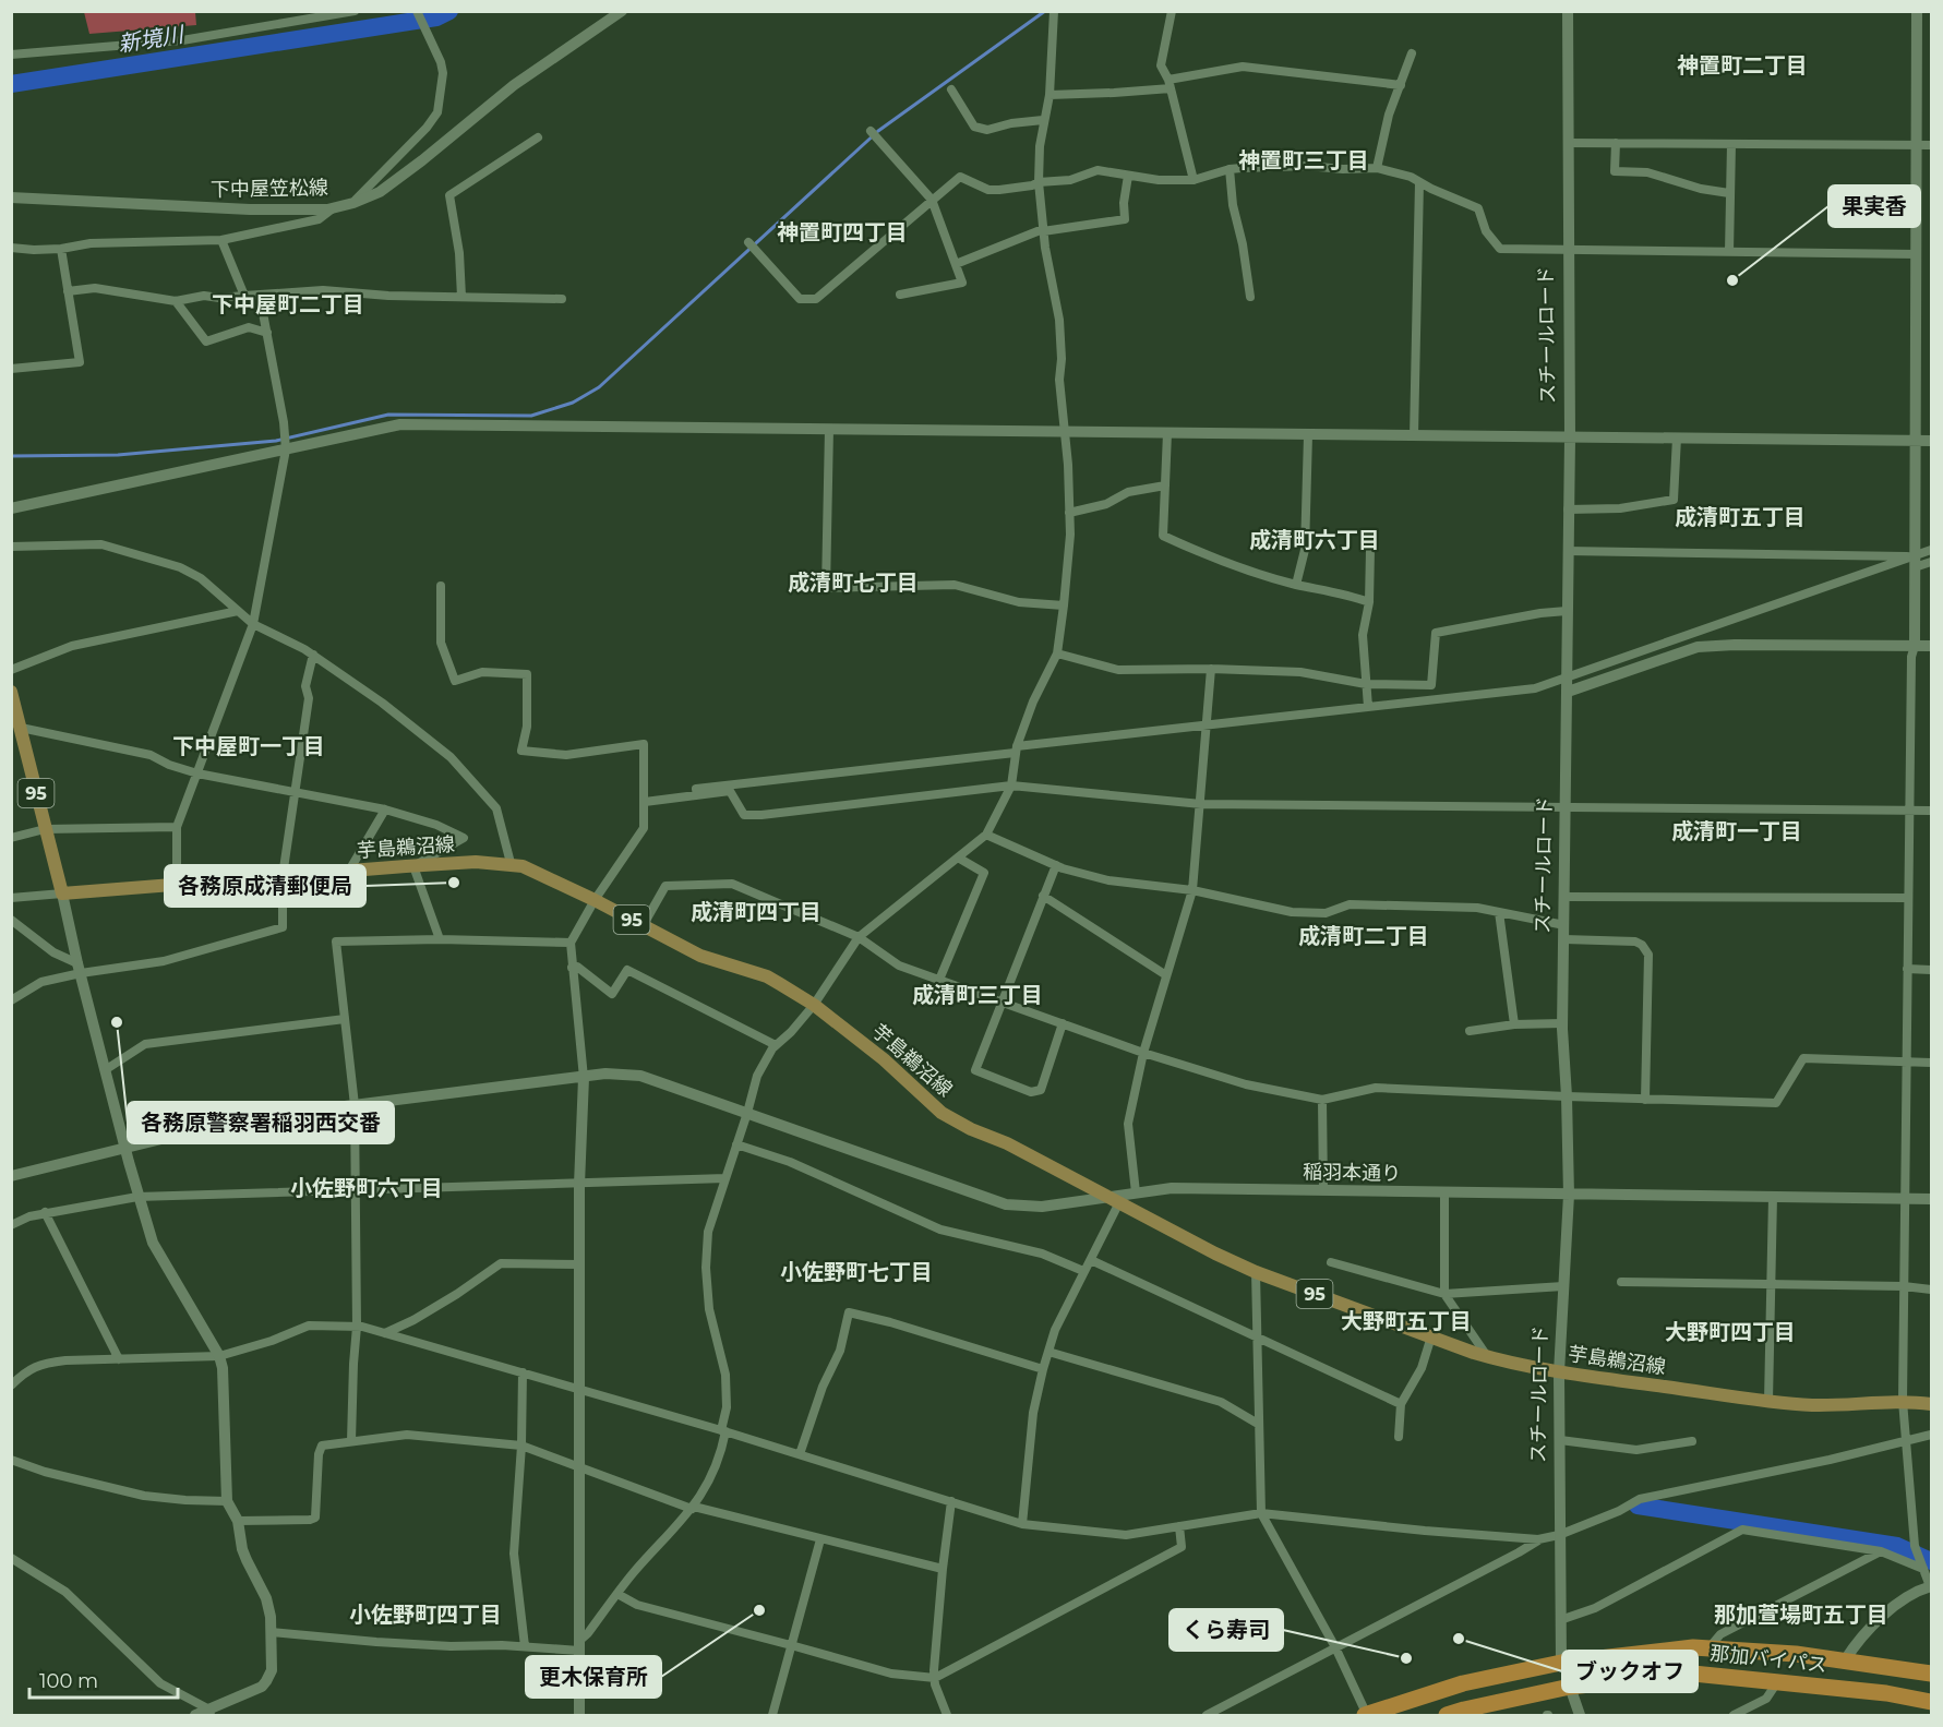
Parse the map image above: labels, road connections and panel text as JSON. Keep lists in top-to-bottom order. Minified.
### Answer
{"streets":{"highway":["スチールロード","那加バイパス"],"main road":["95","芋島鵜沼線"],"street":["下中屋笠松線","稲羽本通り"]},"crossings":[["スチールロード","芋島鵜沼線"],["スチールロード","稲羽本通り"],["スチールロード","那加バイパス"],["95","芋島鵜沼線"],["芋島鵜沼線","稲羽本通り"]],"districts":["神置町二丁目","神置町三丁目","神置町四丁目","下中屋町二丁目","成清町五丁目","成清町六丁目","成清町七丁目","下中屋町一丁目","成清町一丁目","成清町四丁目","成清町二丁目","成清町三丁目","小佐野町六丁目","小佐野町七丁目","大野町五丁目","大野町四丁目","小佐野町四丁目","那加萱場町五丁目"],"water":["新境川"],"places":["果実香","各務原成清郵便局","各務原警察署稲羽西交番","更木保育所","ブックオフ","くら寿司"],"scale_bar":"100 m"}
